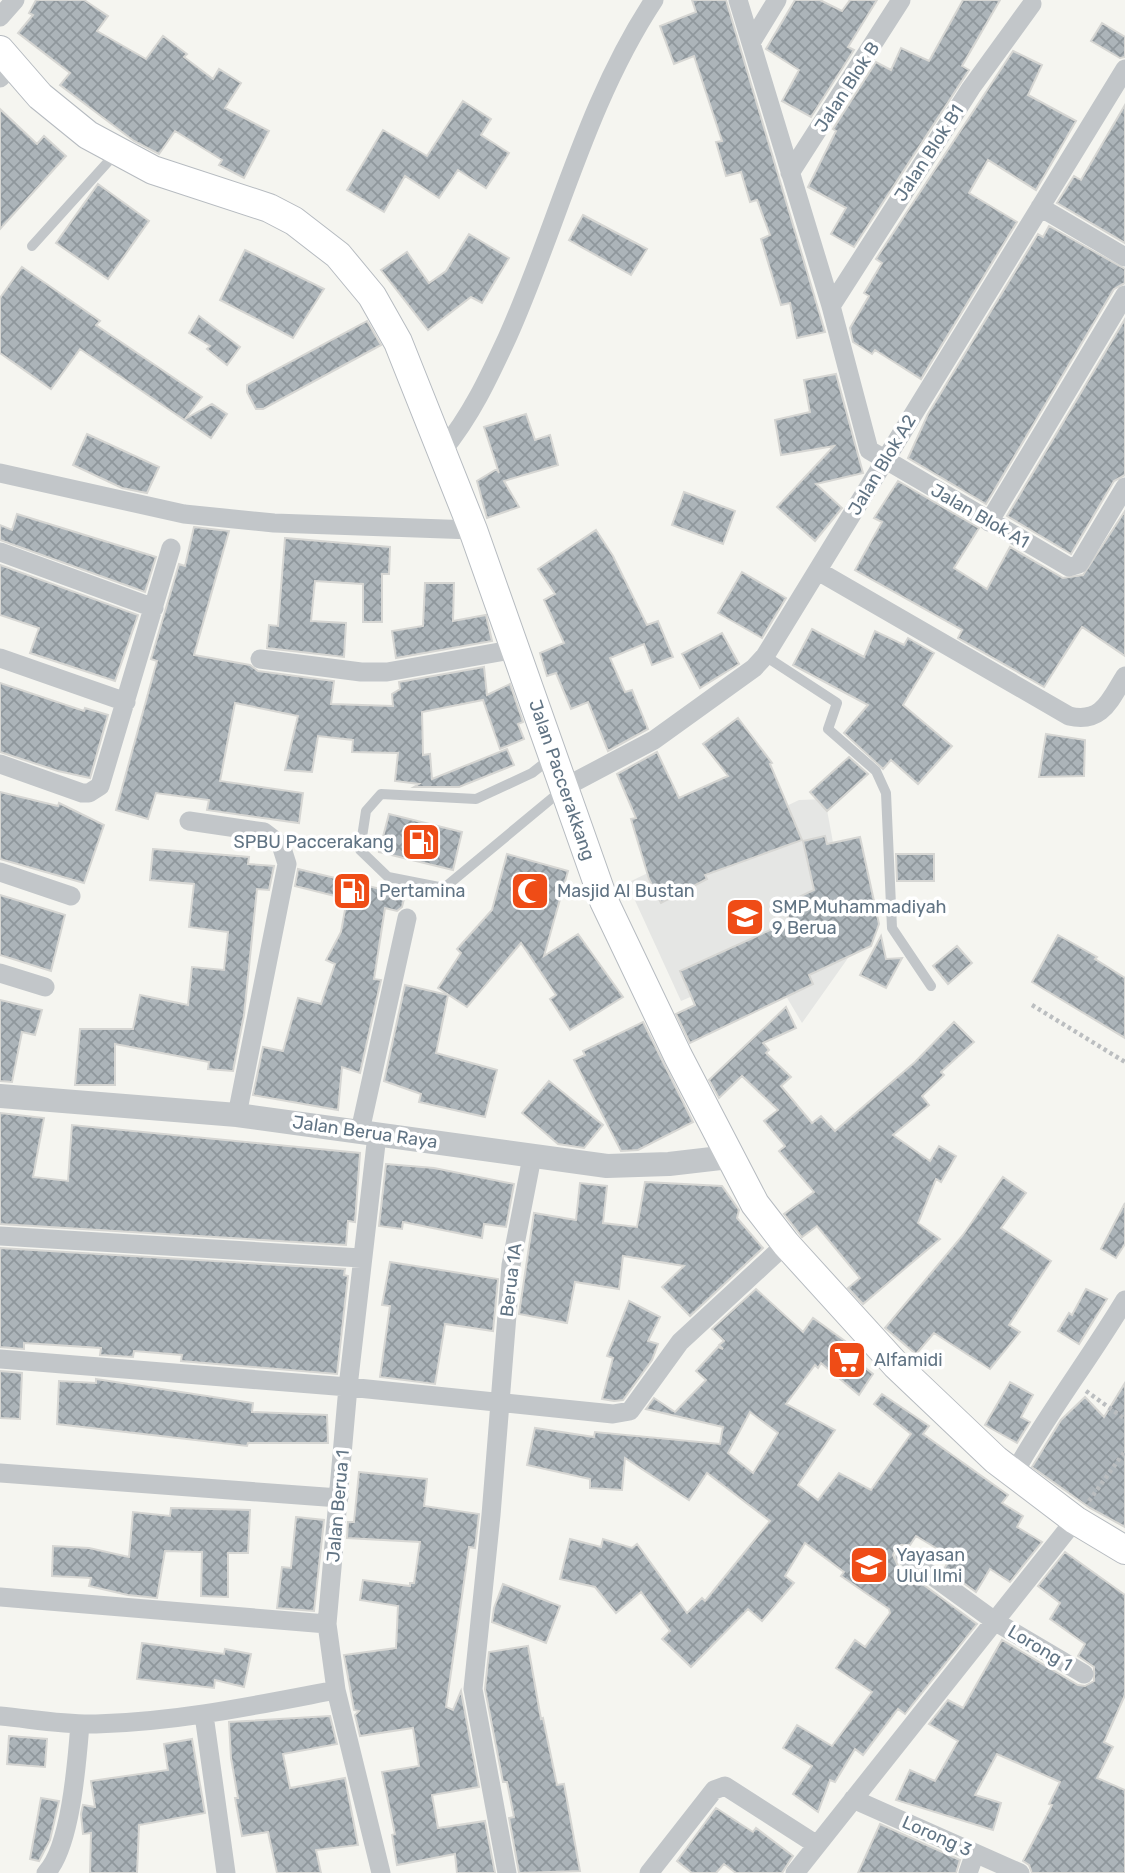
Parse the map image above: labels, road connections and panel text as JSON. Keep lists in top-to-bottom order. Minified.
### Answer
{"streets":{"main road":["Jalan Paccerakkang"],"street":["Jalan Blok B","Jalan Blok B1","Jalan Blok A2","Jalan Blok A1","Jalan Berua Raya","Berua 1A","Jalan Berua 1","Lorong 1","Lorong 3"]},"crossings":[["Jalan Blok A2","Jalan Blok A1"],["Jalan Blok A2","Jalan Paccerakkang"],["Jalan Paccerakkang","Jalan Berua Raya"],["Jalan Berua Raya","Berua 1A"],["Jalan Berua Raya","Jalan Berua 1"]],"places":{"fuel station":["SPBU Paccerakang","Pertamina"],"mosque":["Masjid Al Bustan"],"school or university":["SMP Muhammadiyah 9 Berua","Yayasan Ulul Ilmi"],"supermarket":["Alfamidi"]}}
